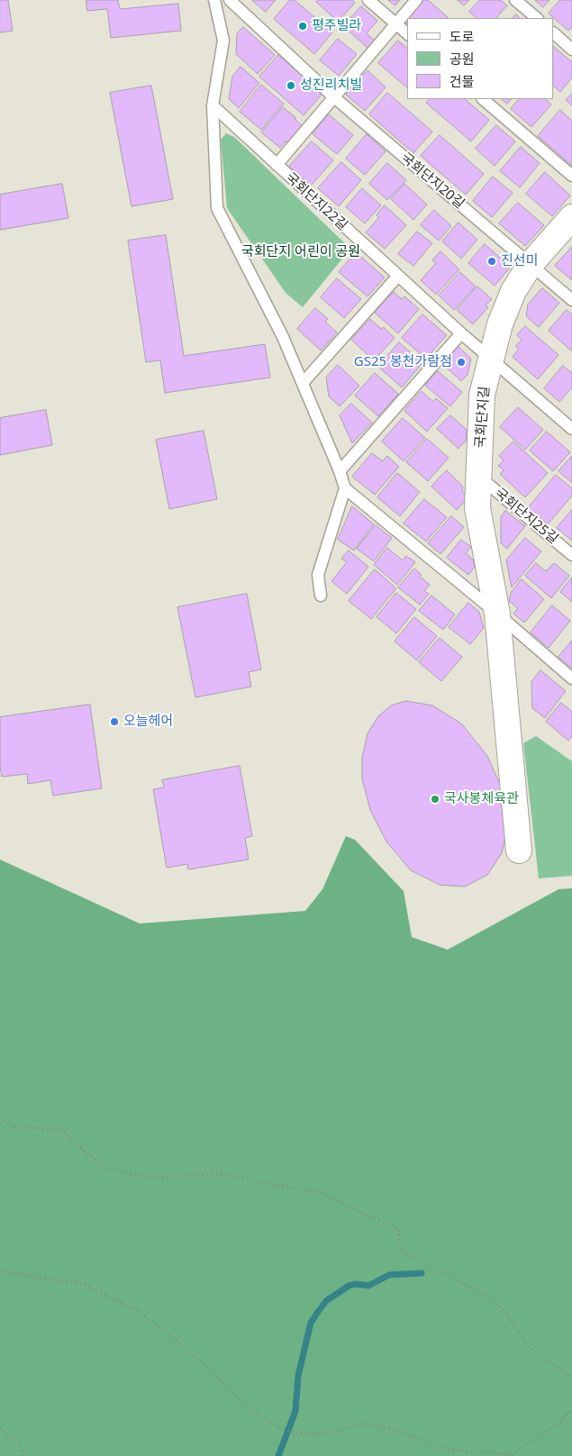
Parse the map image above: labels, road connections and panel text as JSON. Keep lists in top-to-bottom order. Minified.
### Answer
{"streets":{"street":["국회단지길"],"lane":["국회단지20길","국회단지22길","국회단지25길"]},"crossings":[["국회단지20길","국회단지길"],["국회단지22길","국회단지길"],["국회단지길","국회단지25길"]],"parks":["국회단지 어린이 공원"],"places":["평주빌라","성진리치빌","진선미","GS25 봉천가람점","오늘헤어","국사봉체육관"],"legend":["도로","공원","건물"]}
